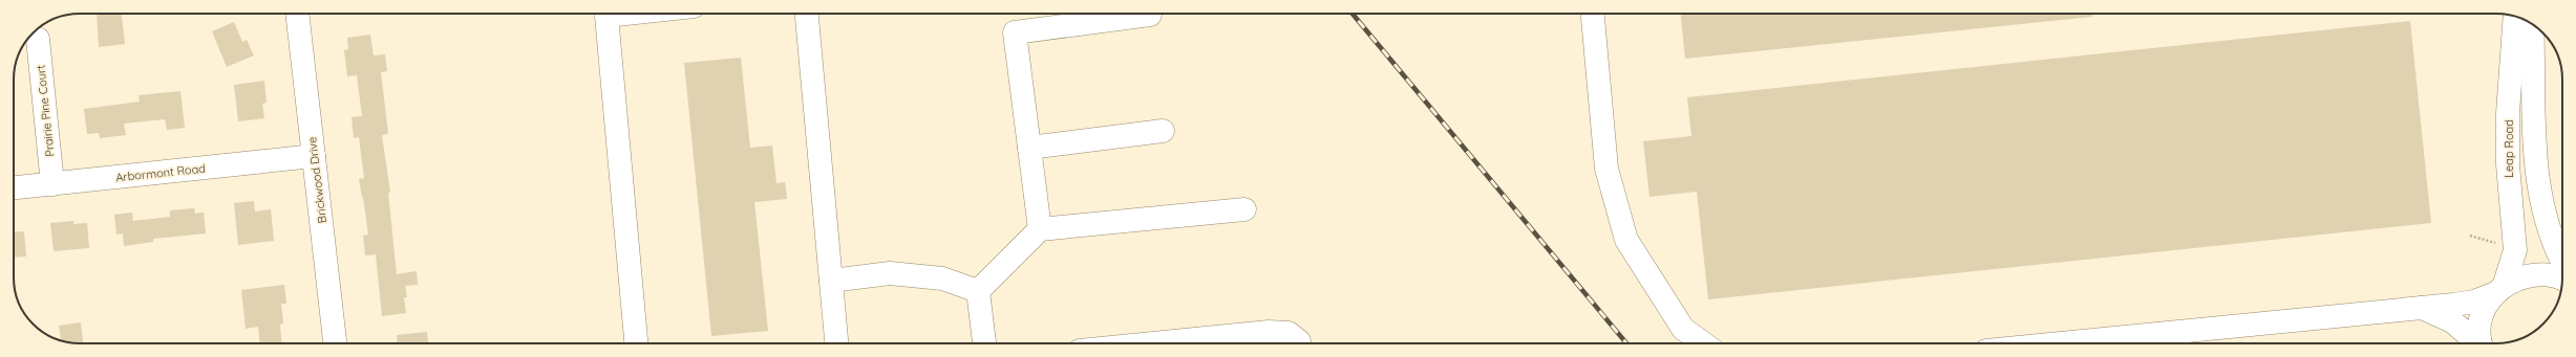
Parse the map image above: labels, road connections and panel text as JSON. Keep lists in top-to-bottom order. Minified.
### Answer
{"streets":{"street":["Prairie Pine Court","Leap Road","Arbormont Road","Brickwood Drive"]},"crossings":[["Prairie Pine Court","Arbormont Road"],["Arbormont Road","Brickwood Drive"]]}
